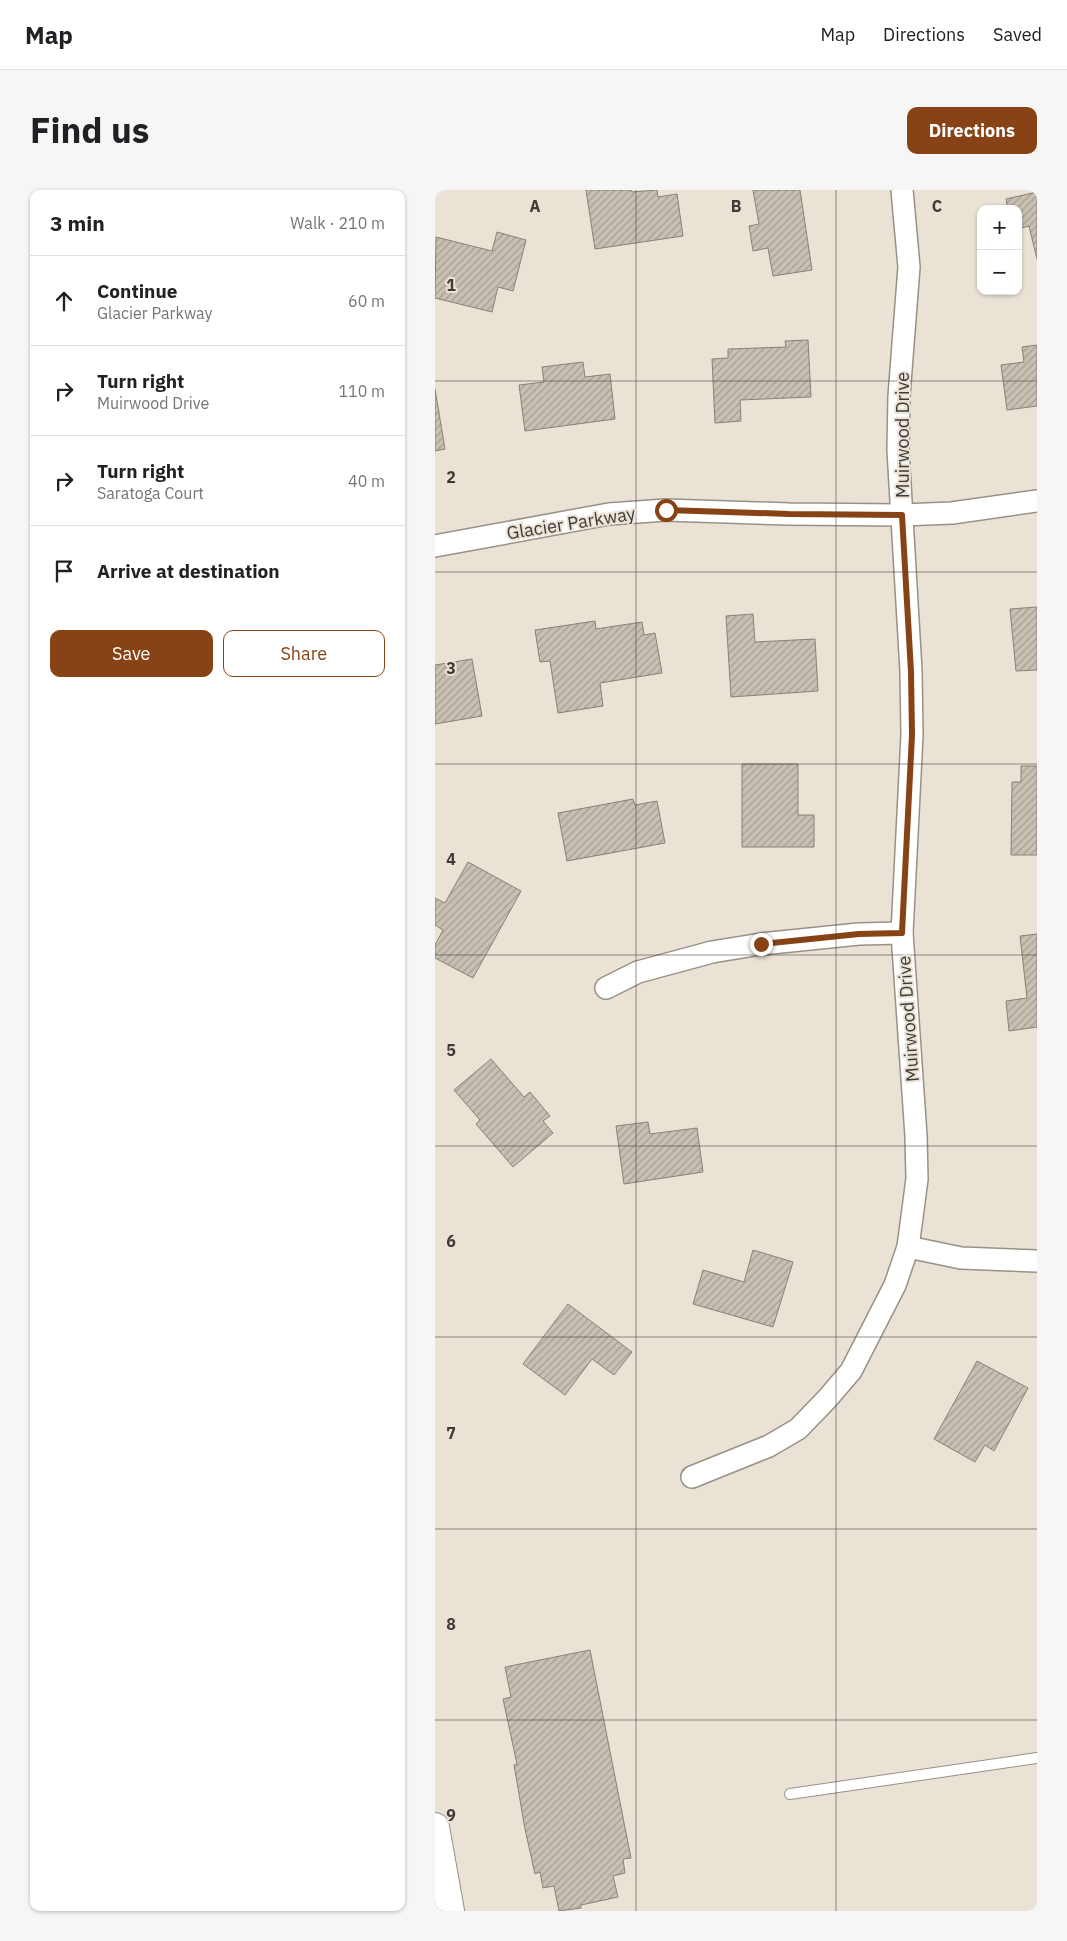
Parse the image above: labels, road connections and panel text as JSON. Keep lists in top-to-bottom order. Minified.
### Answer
{"streets":{"street":["Muirwood Drive","Glacier Parkway"]},"crossings":[["Muirwood Drive","Glacier Parkway"]],"page":{"header":"Map","nav":["Map","Directions","Saved"],"title":"Find us","buttons":["Directions",["Save","Share"]],"heading":["3 min","Walk · 210 m"],"map_buttons":["+","−"],"list":[["Continue","Glacier Parkway","60 m"],["Turn right","Muirwood Drive","110 m"],["Turn right","Saratoga Court","40 m"],"Arrive at destination"]},"grid":{"columns":["A","B","C"],"rows":["1","2","3","4","5","6","7","8","9"]}}
